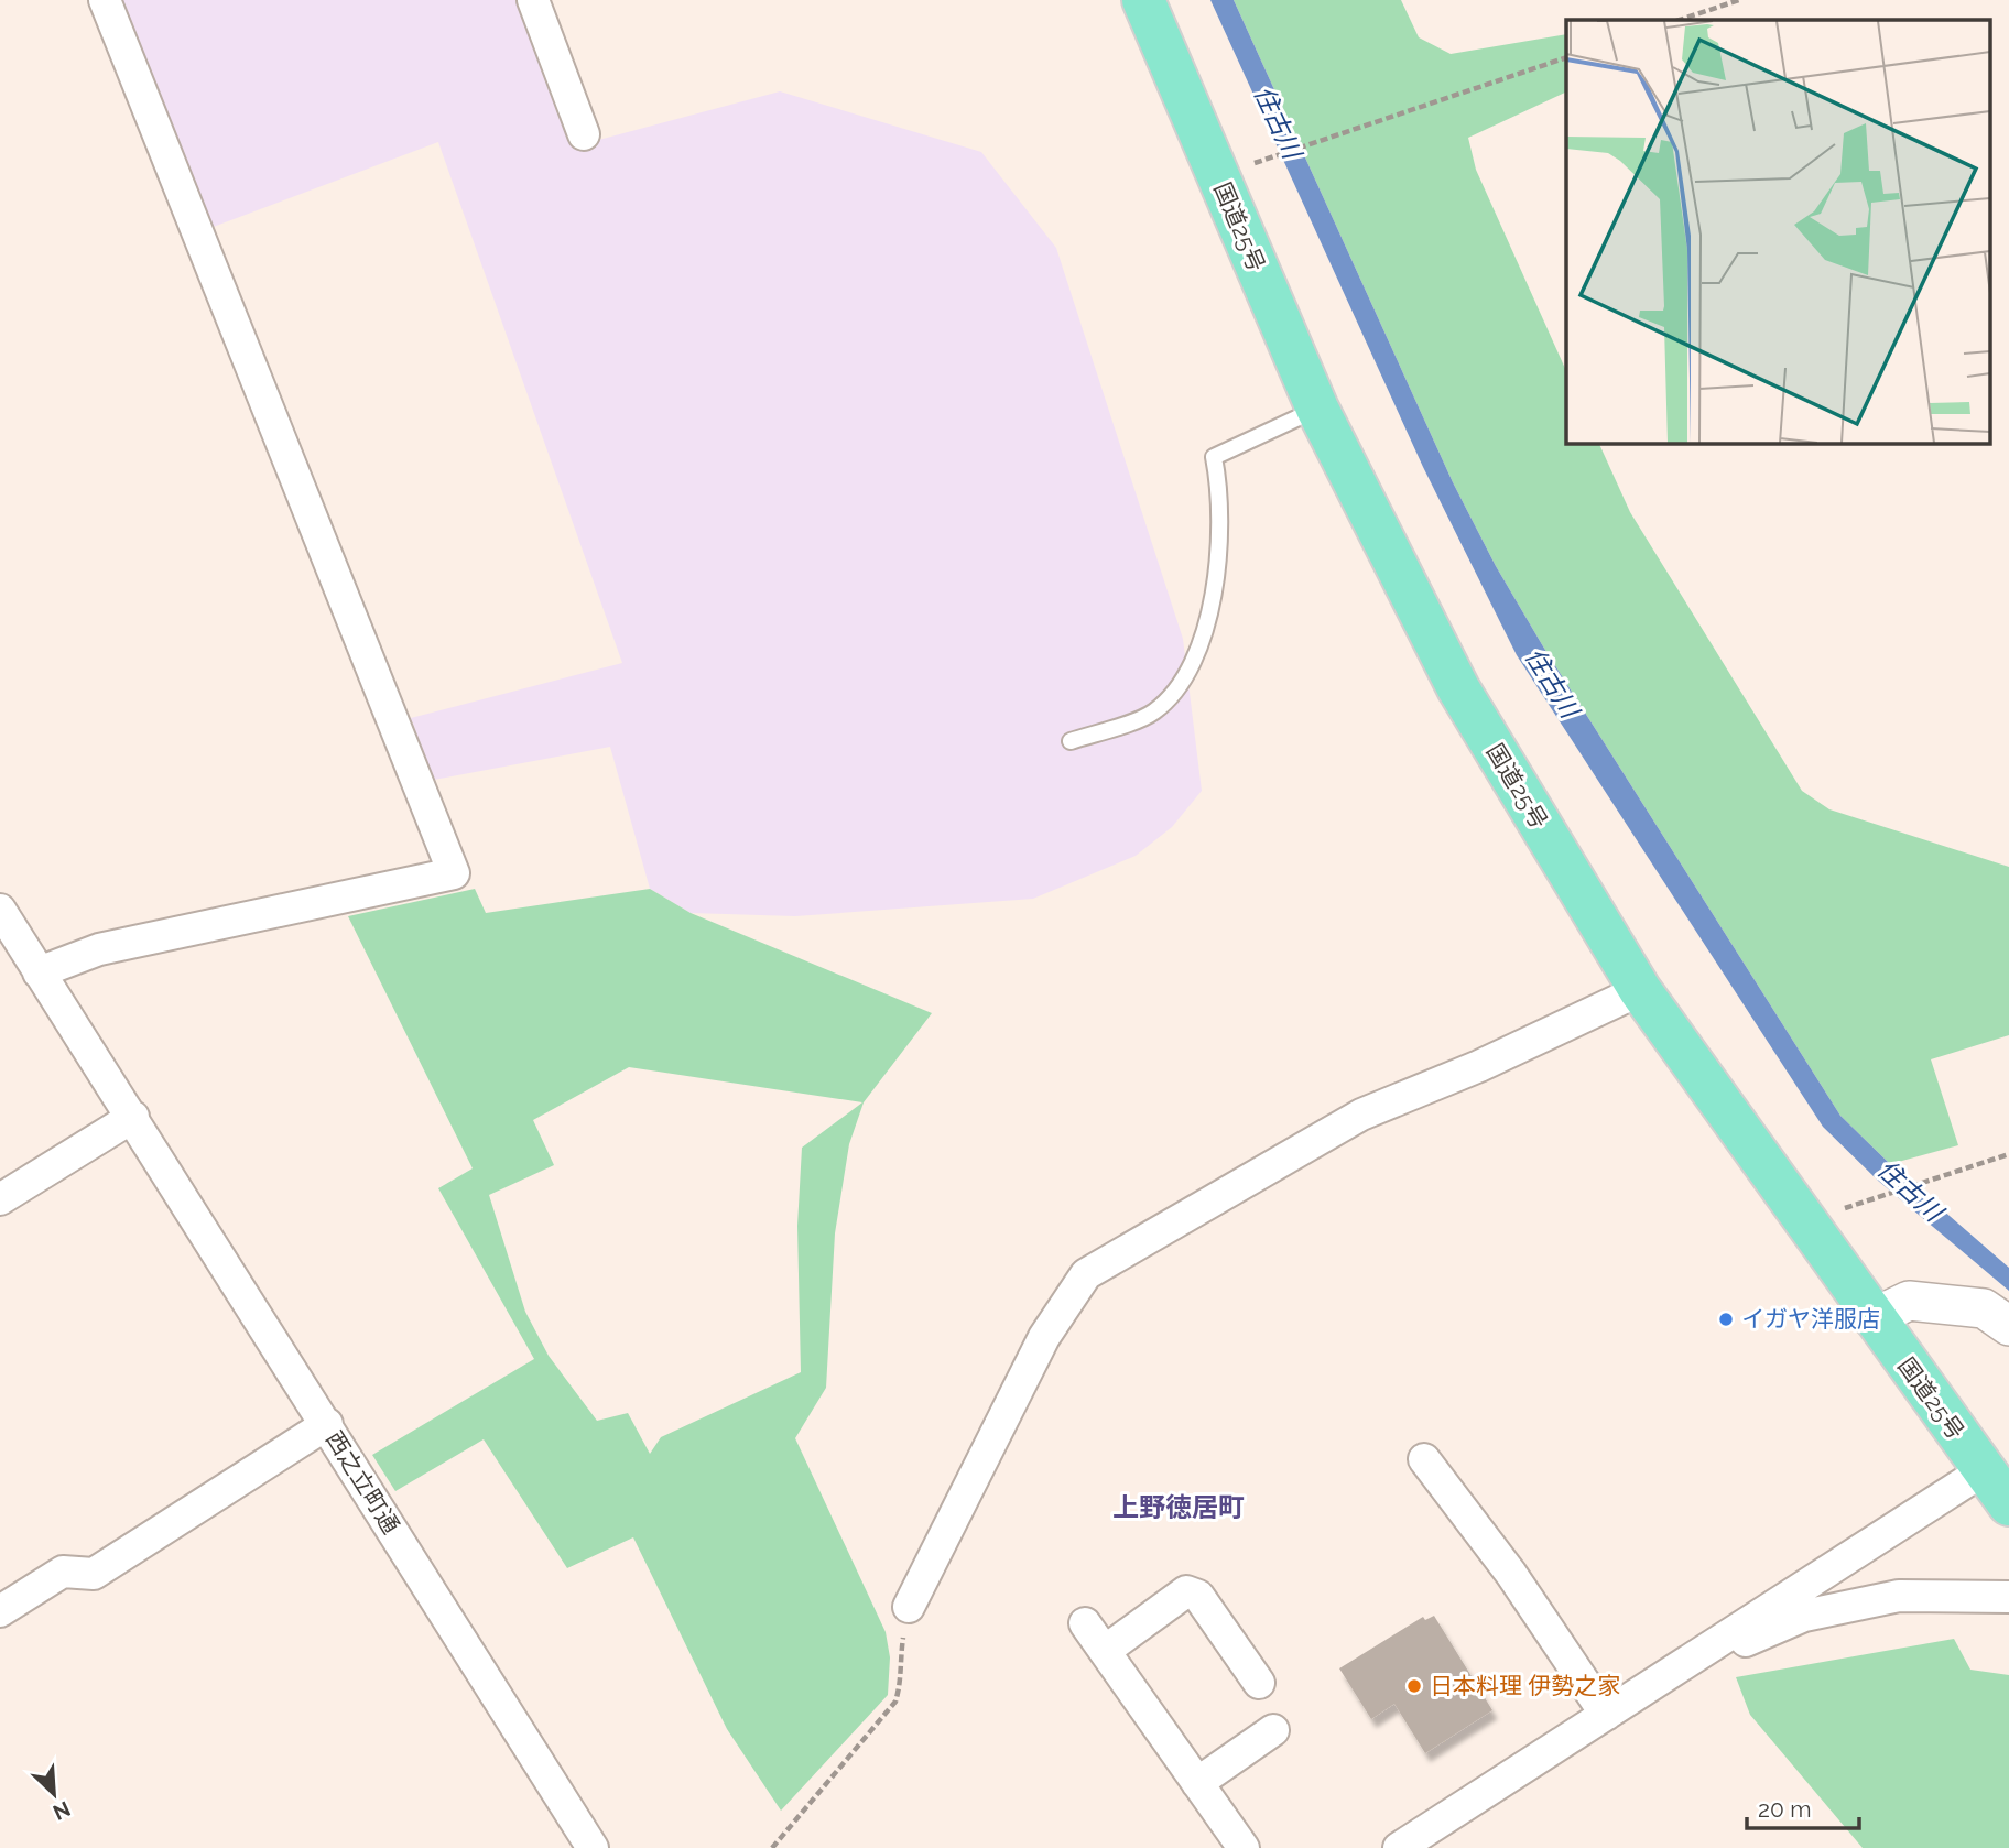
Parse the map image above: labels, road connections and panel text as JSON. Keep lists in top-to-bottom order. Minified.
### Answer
{"streets":{"highway":["国道25号"],"street":["西之立町通"]},"districts":["上野徳居町"],"water":["住古川"],"places":["イガヤ洋服店","日本料理 伊勢之家"],"scale_bar":"20 m","north":"bottom right"}
